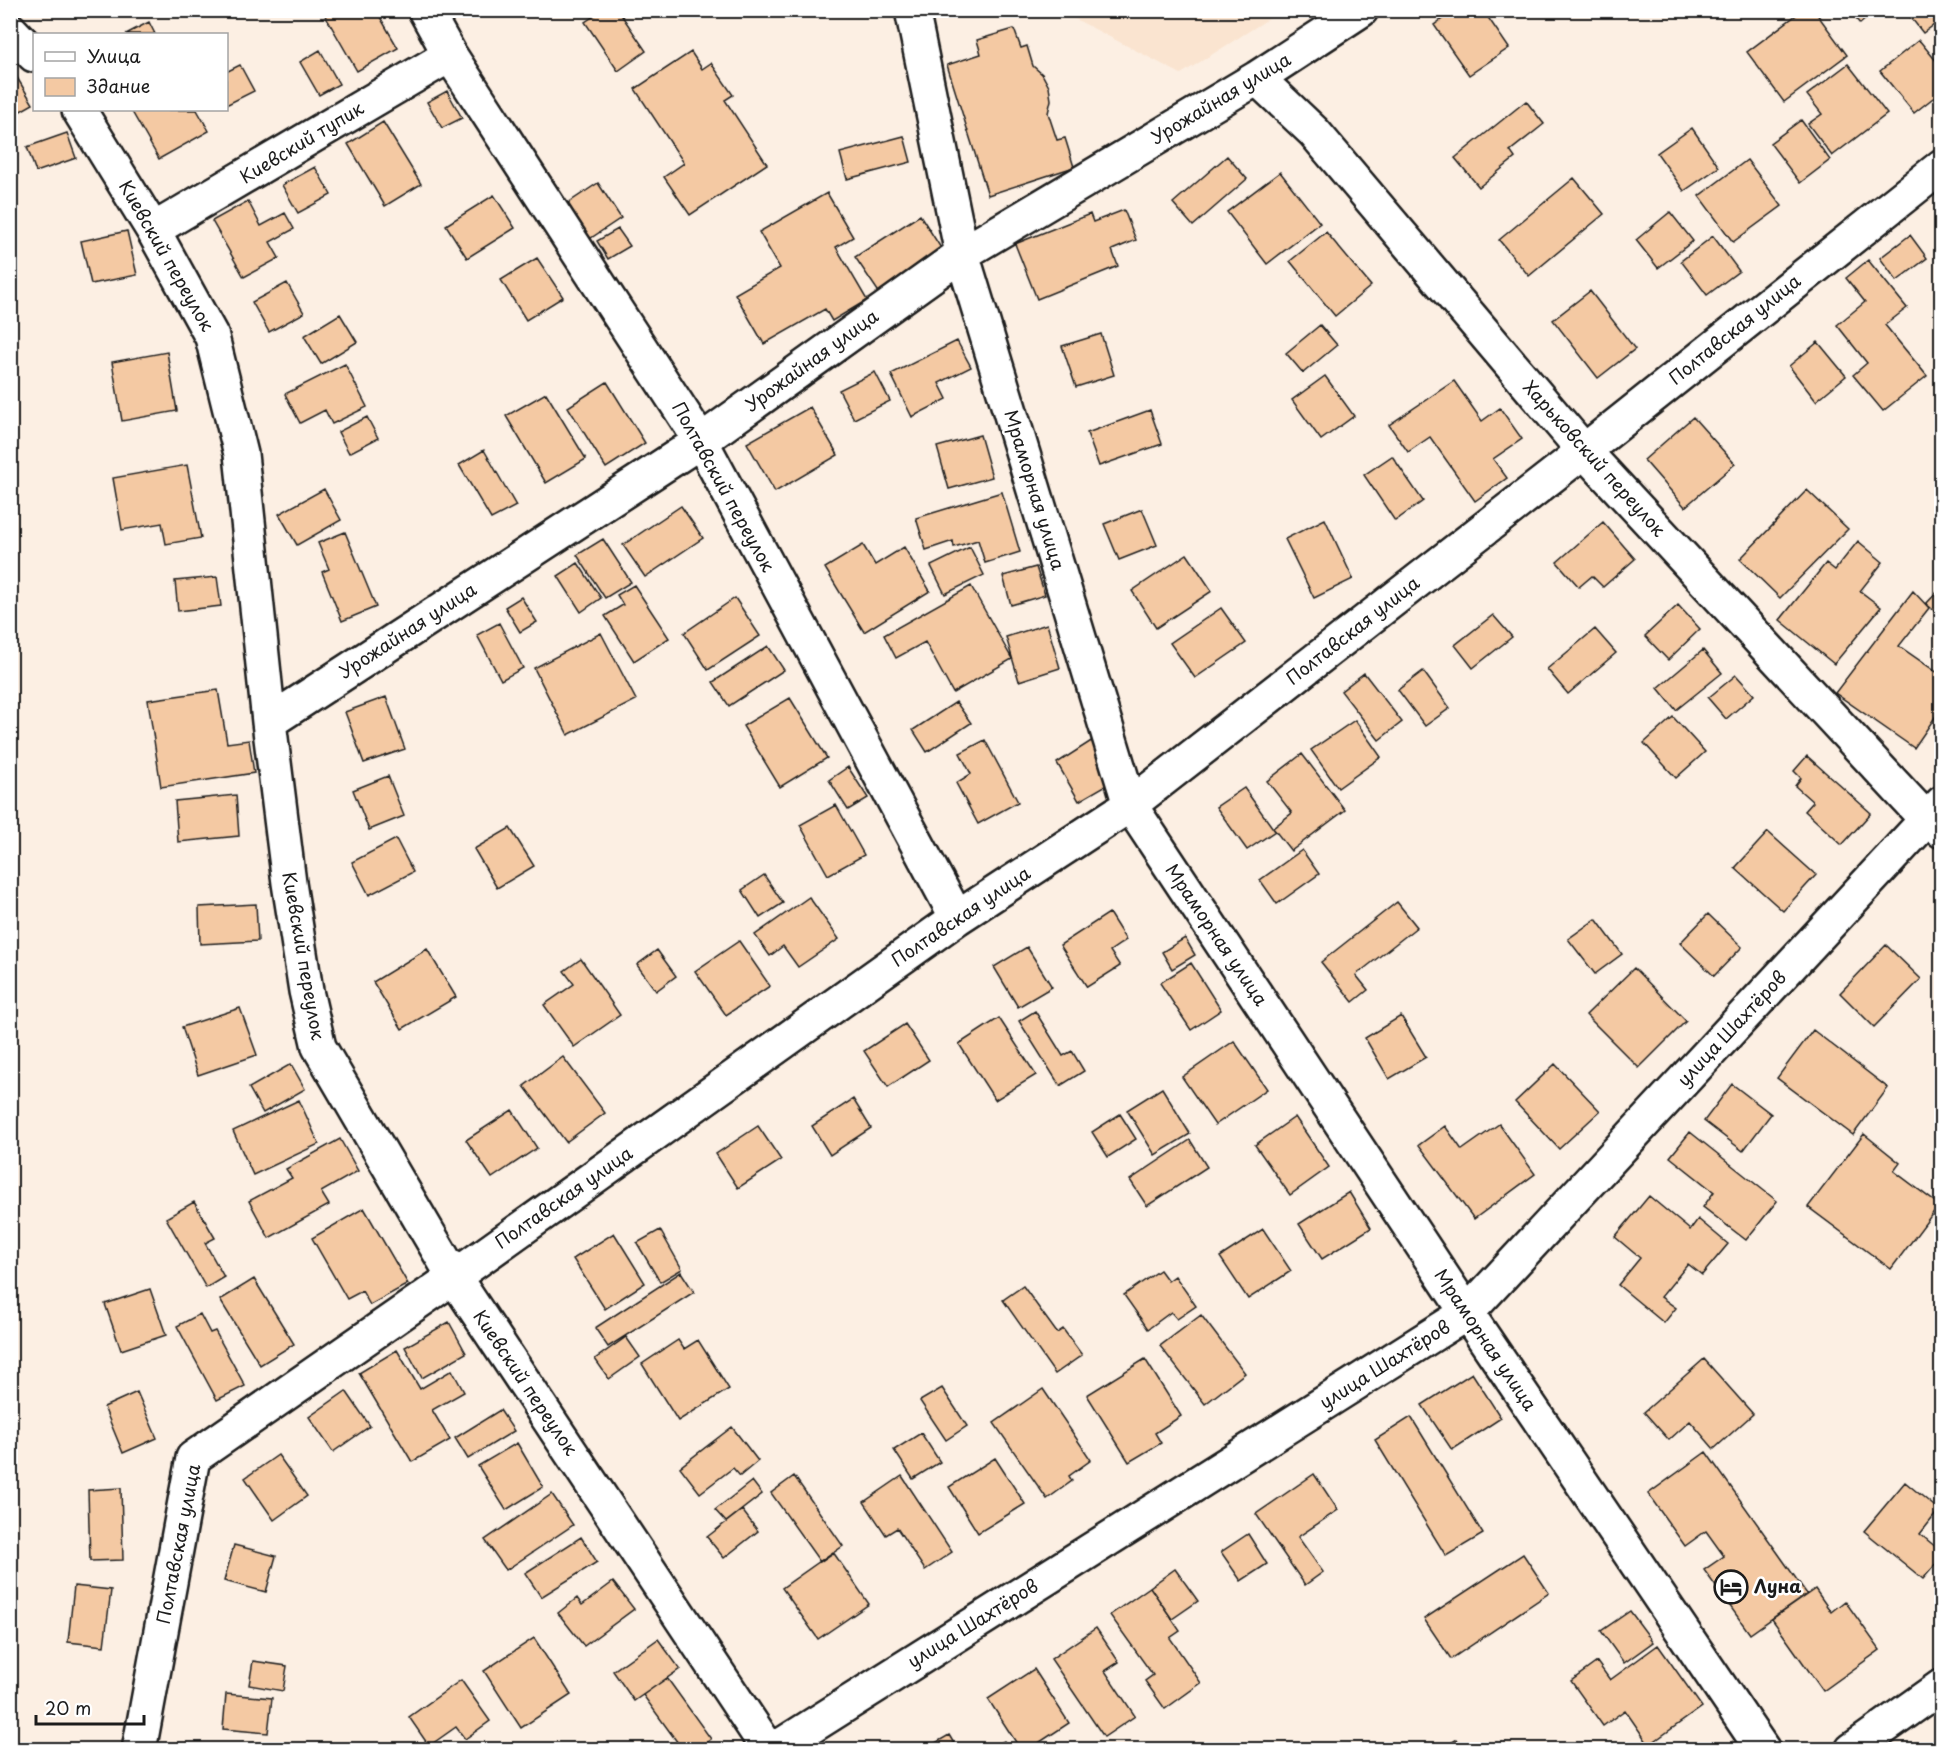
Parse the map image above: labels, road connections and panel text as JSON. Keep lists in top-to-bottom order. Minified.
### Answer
{"streets":{"street":["Урожайная улица","Киевский тупик","Киевский переулок","Полтавская улица","Харьковский переулок","Полтавский переулок","Мраморная улица","улица Шахтёров"]},"crossings":[["Урожайная улица","Киевский переулок"],["Урожайная улица","Харьковский переулок"],["Урожайная улица","Полтавский переулок"],["Урожайная улица","Мраморная улица"],["Киевский тупик","Киевский переулок"],["Киевский тупик","Полтавский переулок"],["Киевский переулок","Полтавская улица"],["Киевский переулок","улица Шахтёров"],["Полтавская улица","Харьковский переулок"],["Полтавская улица","Полтавский переулок"],["Полтавская улица","Мраморная улица"],["Харьковский переулок","улица Шахтёров"],["Мраморная улица","улица Шахтёров"]],"places":{"hotel":["Луна"]},"legend":["Улица","Здание"],"scale_bar":"20 m"}
